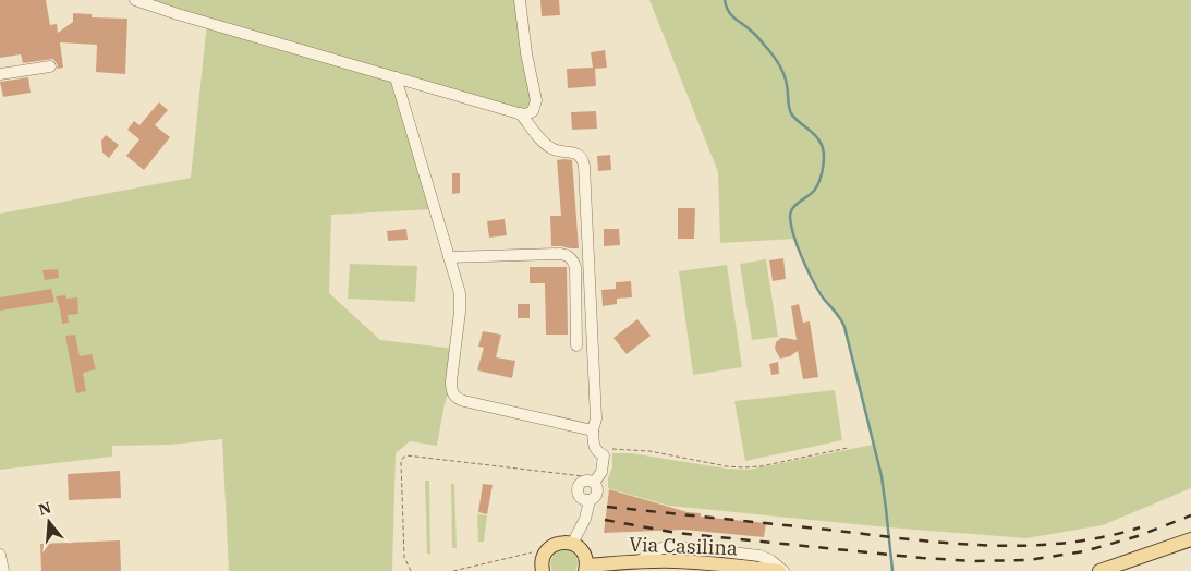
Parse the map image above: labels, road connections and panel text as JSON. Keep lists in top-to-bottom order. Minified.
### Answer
{"streets":{"main road":["Via Casilina"]},"north":"top"}
